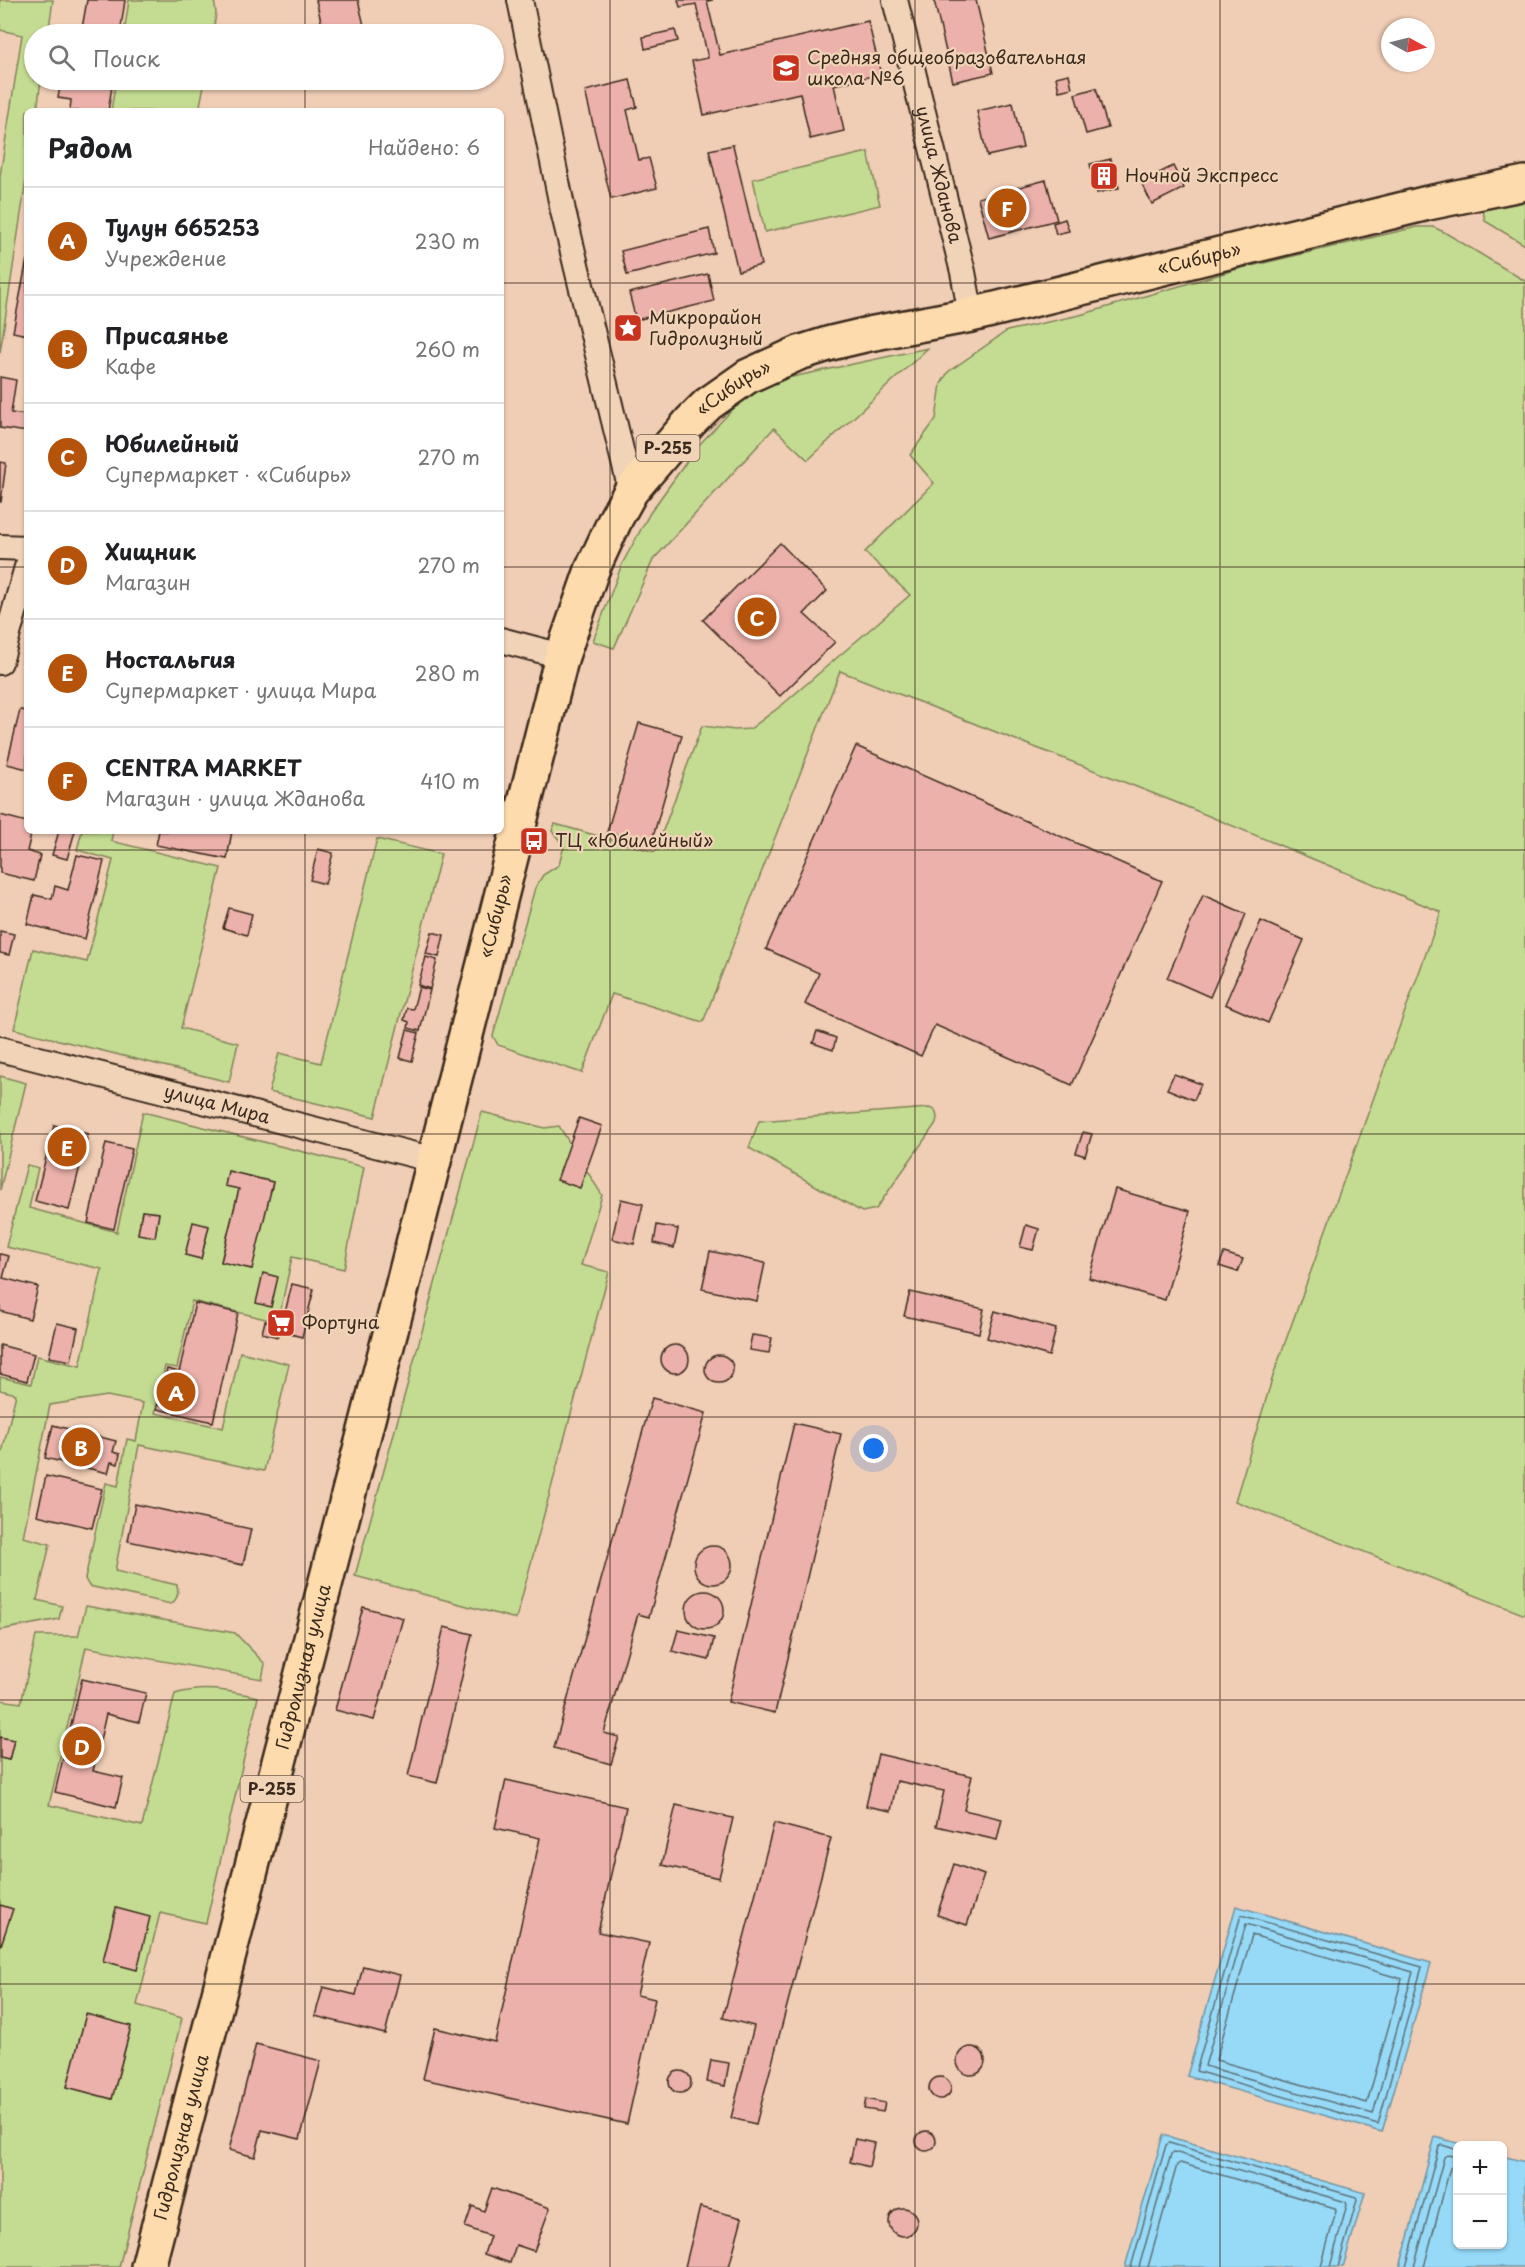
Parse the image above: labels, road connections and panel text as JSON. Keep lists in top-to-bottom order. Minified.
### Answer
{"streets":{"highway":["«Сибирь»","Р-255","Гидролизная улица"],"street":["улица Жданова","улица Мира"]},"crossings":[["улица Жданова","«Сибирь»"],["«Сибирь»","улица Мира"],["«Сибирь»","Гидролизная улица"]],"places":{"school or university":["Средняя общеобразовательная школа №6"],"building":["Ночной Экспресс"],"place":["Микрорайон Гидролизный"],"bus stop":["ТЦ «Юбилейный»"],"supermarket":["Фортуна"]},"north":"right","page":{"search":"Поиск","heading":["Рядом","Найдено: 6"],"pins":["F","C","E","A","B","D"],"list":[{"mark":"A","name":"Тулун 665253","note":"Учреждение","value":"230 m"},{"mark":"B","name":"Присаянье","note":"Кафе","value":"260 m"},{"mark":"C","name":"Юбилейный","note":"Супермаркет · «Сибирь»","value":"270 m"},{"mark":"D","name":"Хищник","note":"Магазин","value":"270 m"},{"mark":"E","name":"Ностальгия","note":"Супермаркет · улица Мира","value":"280 m"},{"mark":"F","name":"CENTRA MARKET","note":"Магазин · улица Жданова","value":"410 m"}],"map_buttons":["+","−"]}}
